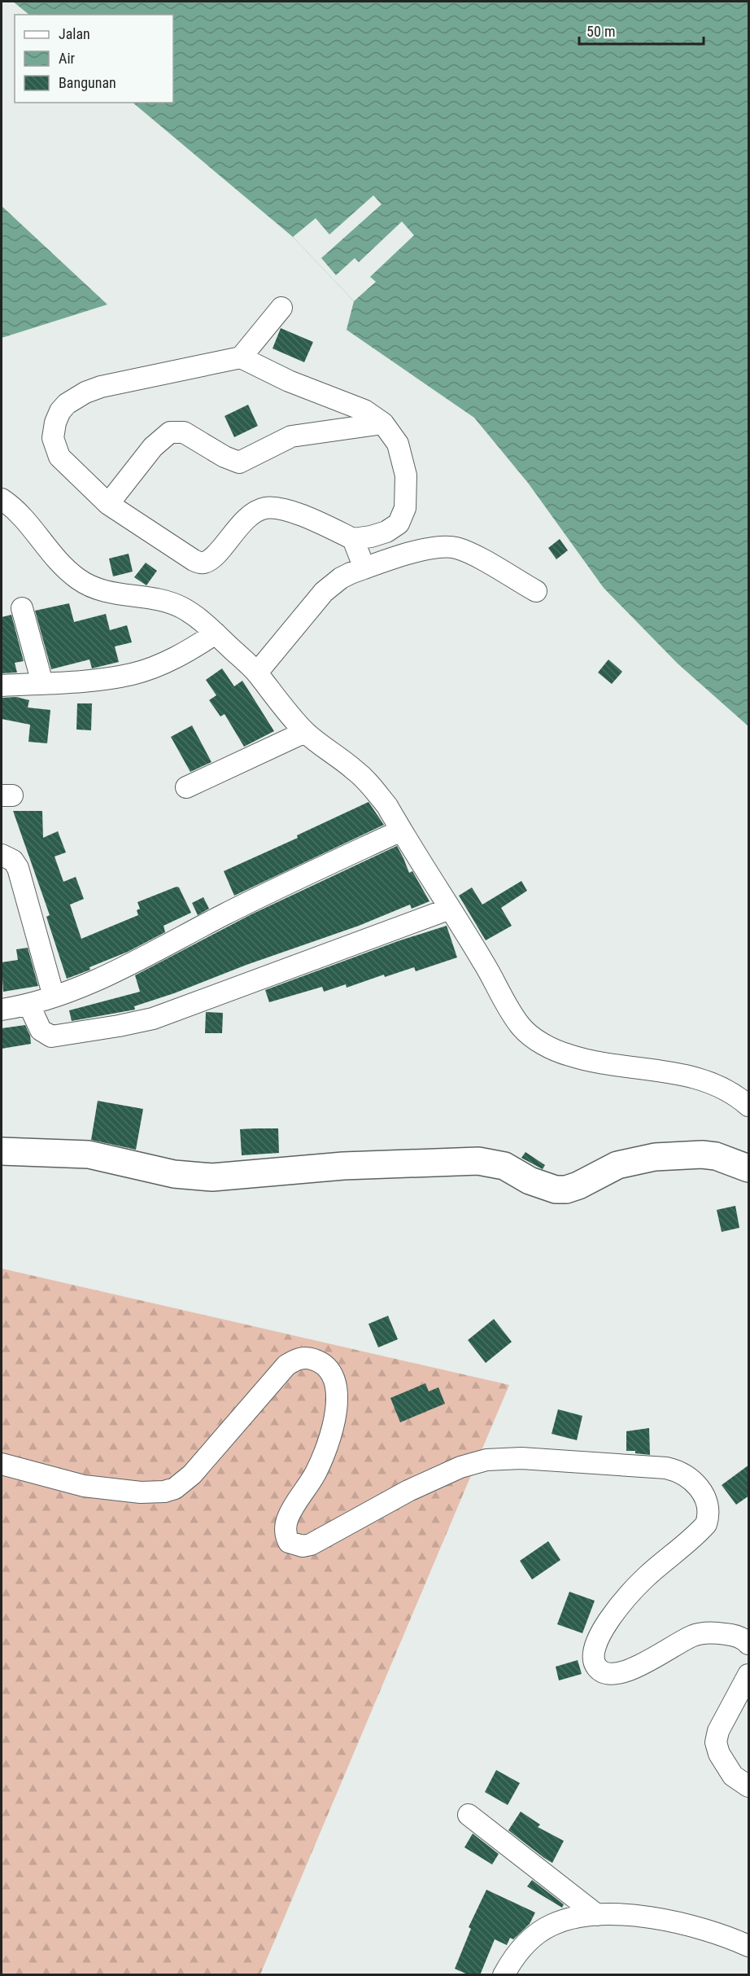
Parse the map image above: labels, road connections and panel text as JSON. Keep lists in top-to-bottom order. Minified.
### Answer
{"legend":["Jalan","Air","Bangunan"],"scale_bar":"50 m"}
